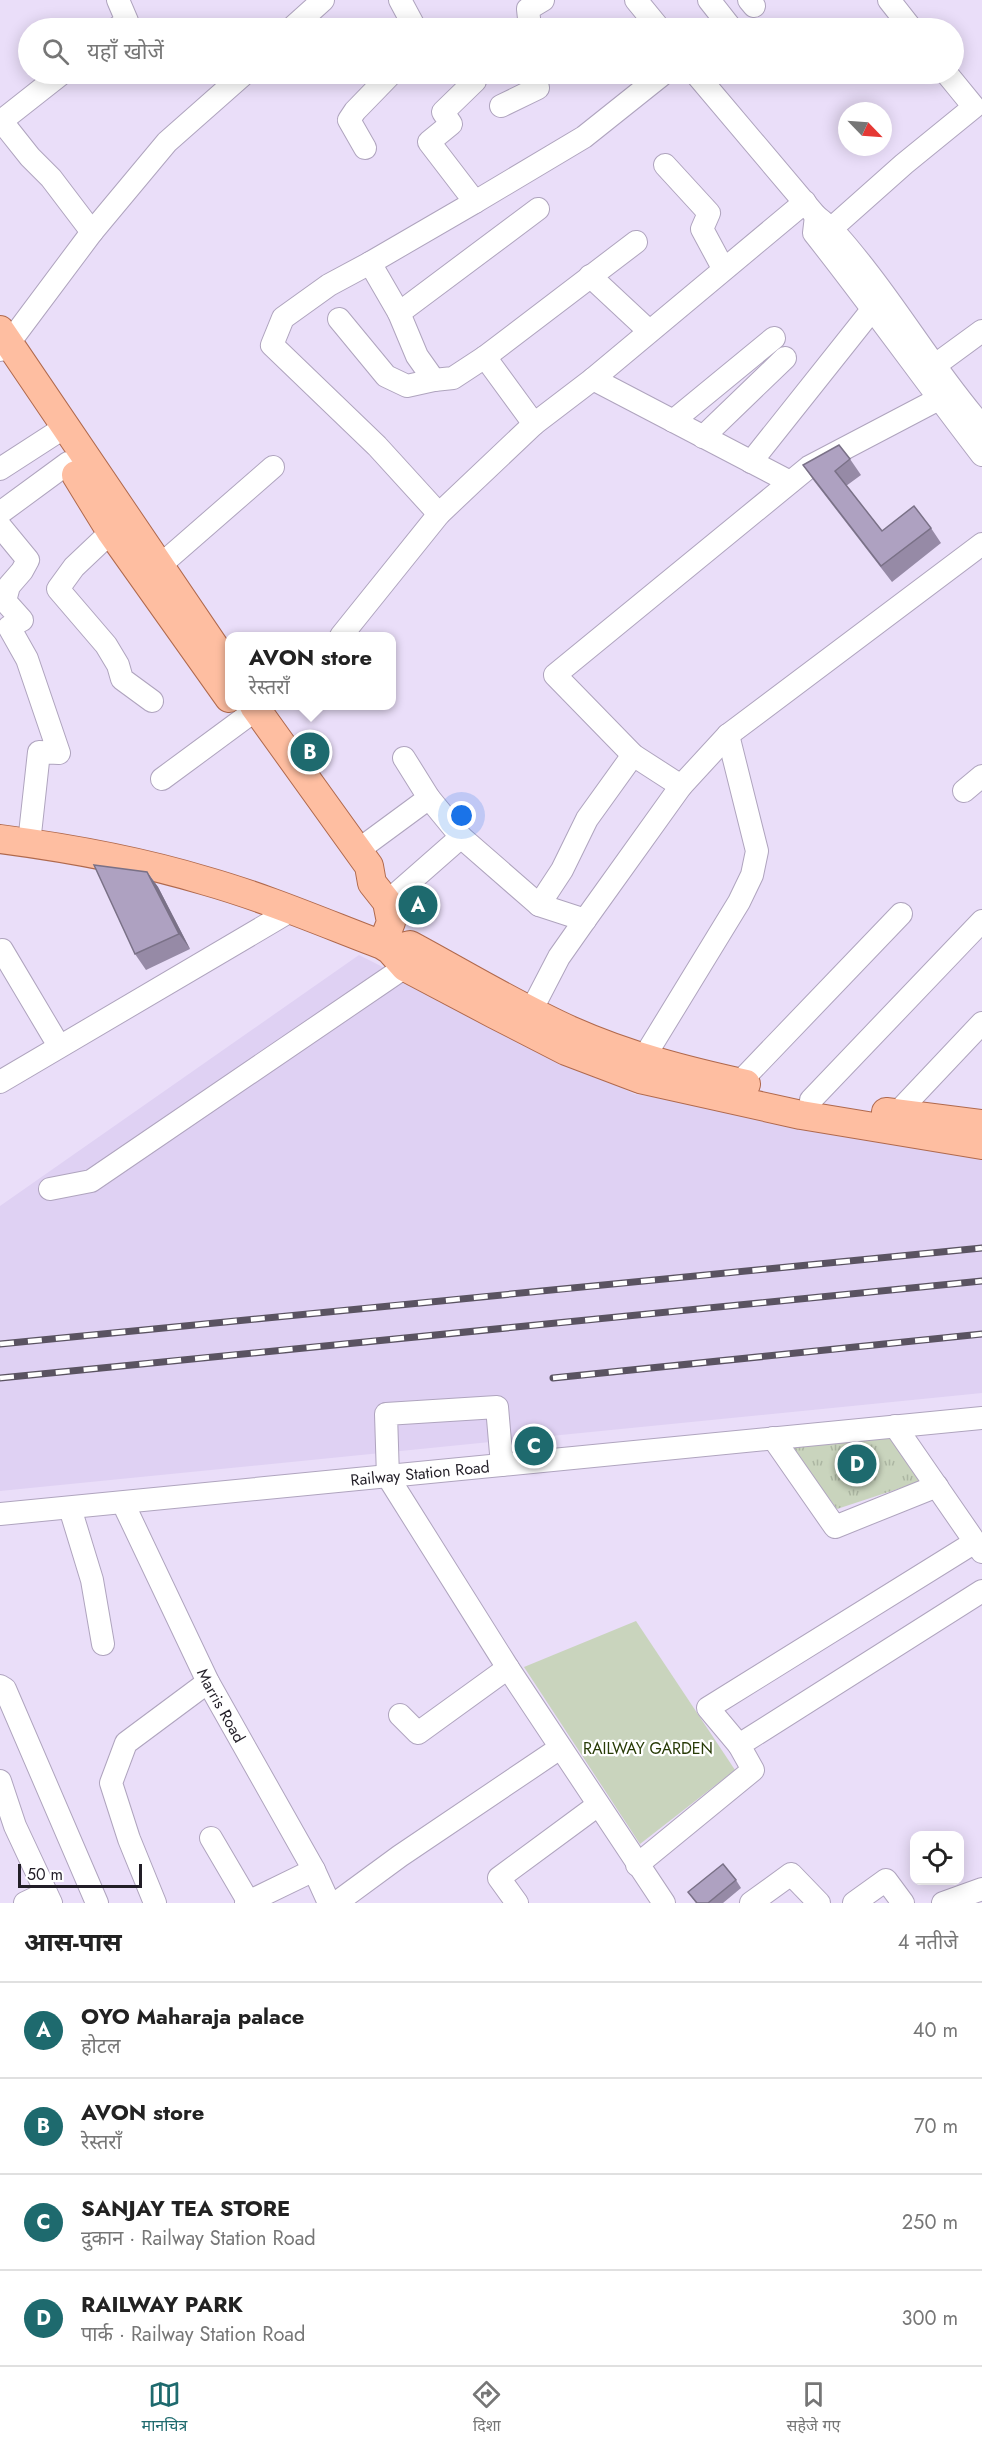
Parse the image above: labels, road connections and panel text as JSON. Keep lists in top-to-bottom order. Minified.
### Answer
{"streets":{"street":["Railway Station Road","Marris Road"]},"crossings":[["Railway Station Road","Marris Road"]],"parks":["RAILWAY GARDEN"],"scale_bar":"50 m","north":"bottom right","page":{"search":"यहाँ खोजें","popup":["AVON store","रेस्तराँ"],"pins":["B","A","C","D"],"scale":"50 m","heading":["आस-पास","4 नतीजे"],"list":[{"mark":"A","name":"OYO Maharaja palace","note":"होटल","value":"40 m"},{"mark":"B","name":"AVON store","note":"रेस्तराँ","value":"70 m"},{"mark":"C","name":"SANJAY TEA STORE","note":"दुकान · Railway Station Road","value":"250 m"},{"mark":"D","name":"RAILWAY PARK","note":"पार्क · Railway Station Road","value":"300 m"}],"nav":["मानचित्र","दिशा","सहेजे गए"]}}
